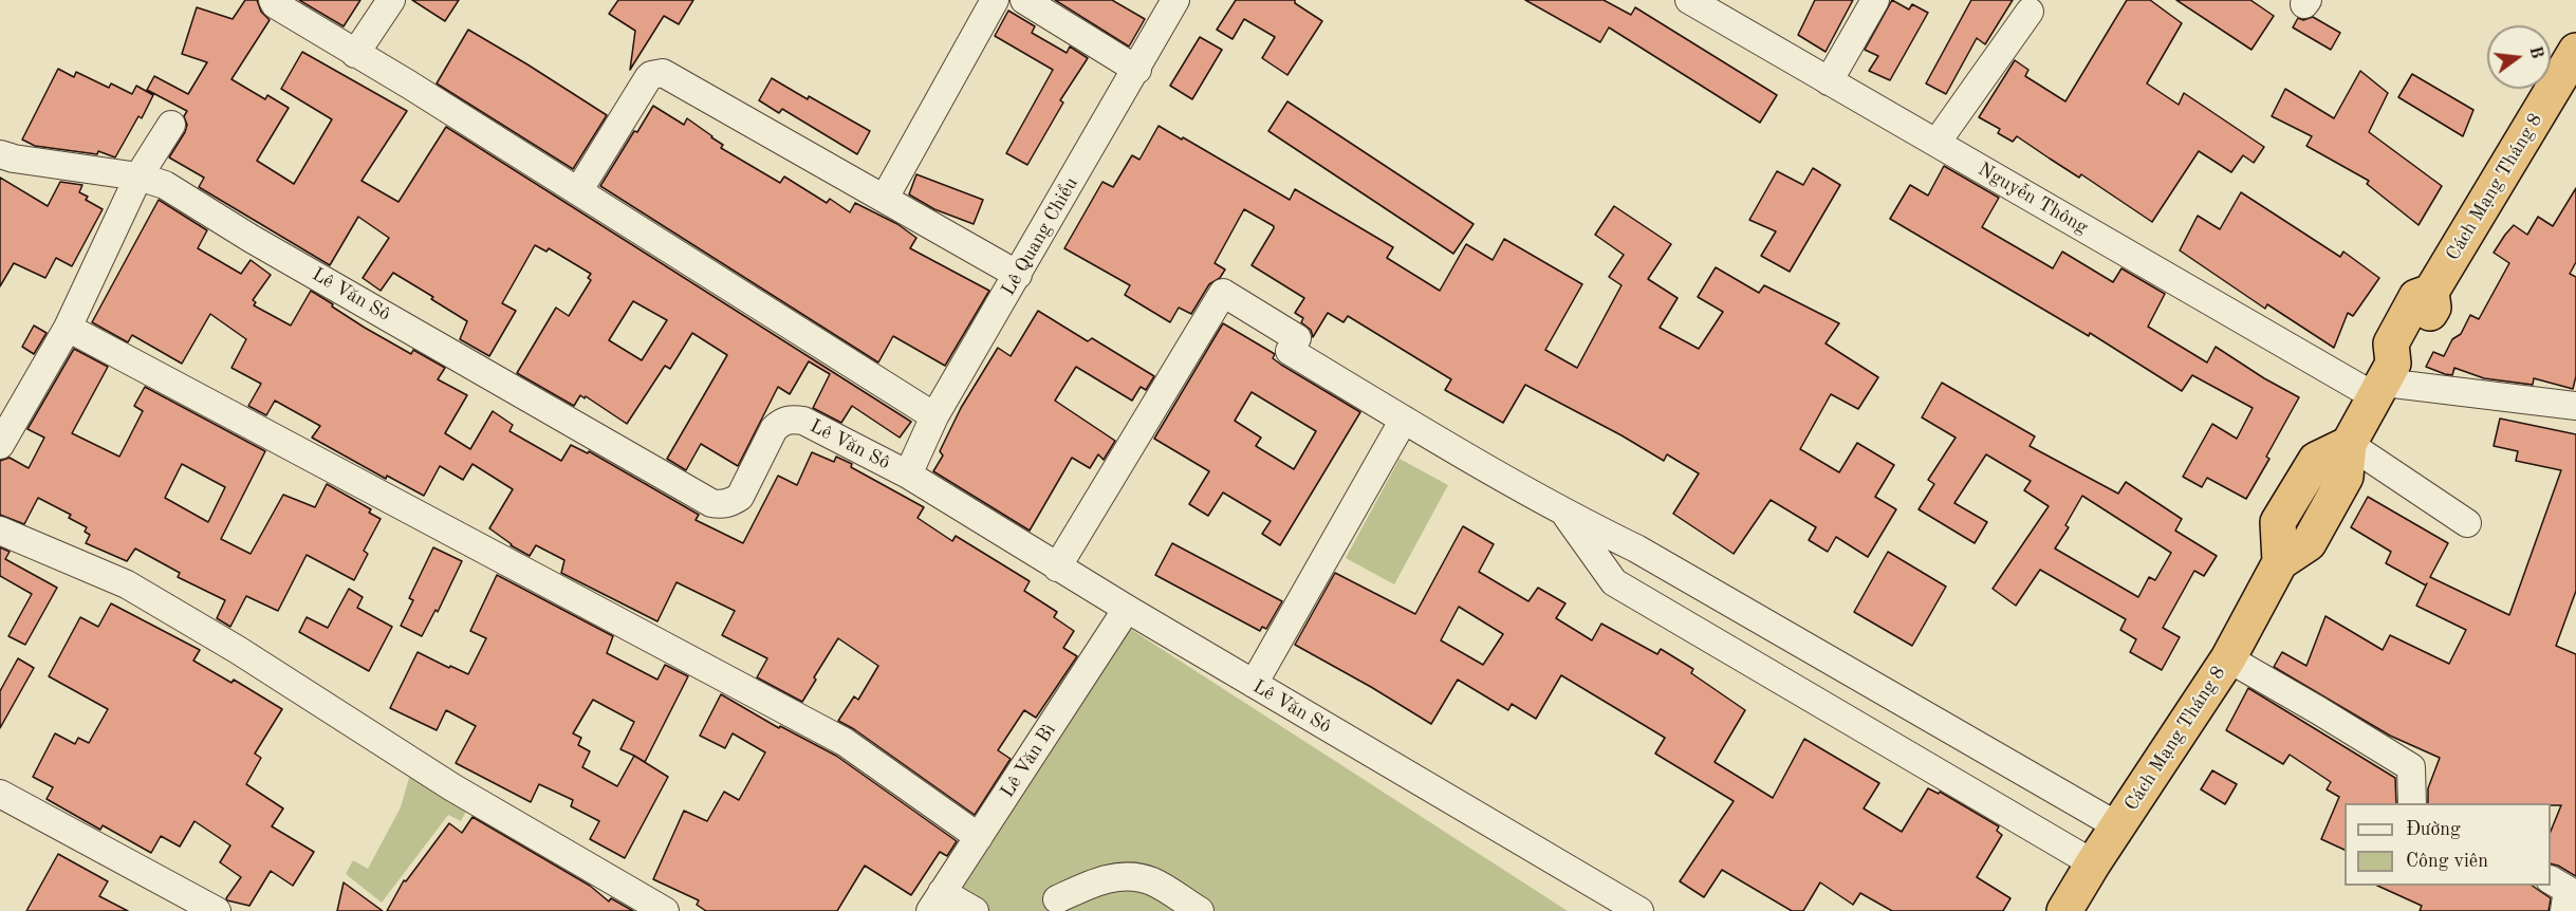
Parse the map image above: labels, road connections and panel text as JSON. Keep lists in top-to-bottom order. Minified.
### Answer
{"streets":{"highway":["Cách Mạng Tháng 8"],"street":["Nguyễn Thông","Lê Quang Chiểu","Lê Văn Sô","Lê Văn Bì"]},"crossings":[["Cách Mạng Tháng 8","Nguyễn Thông"],["Lê Quang Chiểu","Lê Văn Sô"],["Lê Văn Sô","Lê Văn Bì"]],"legend":["Đường","Công viên"],"north":"right"}
